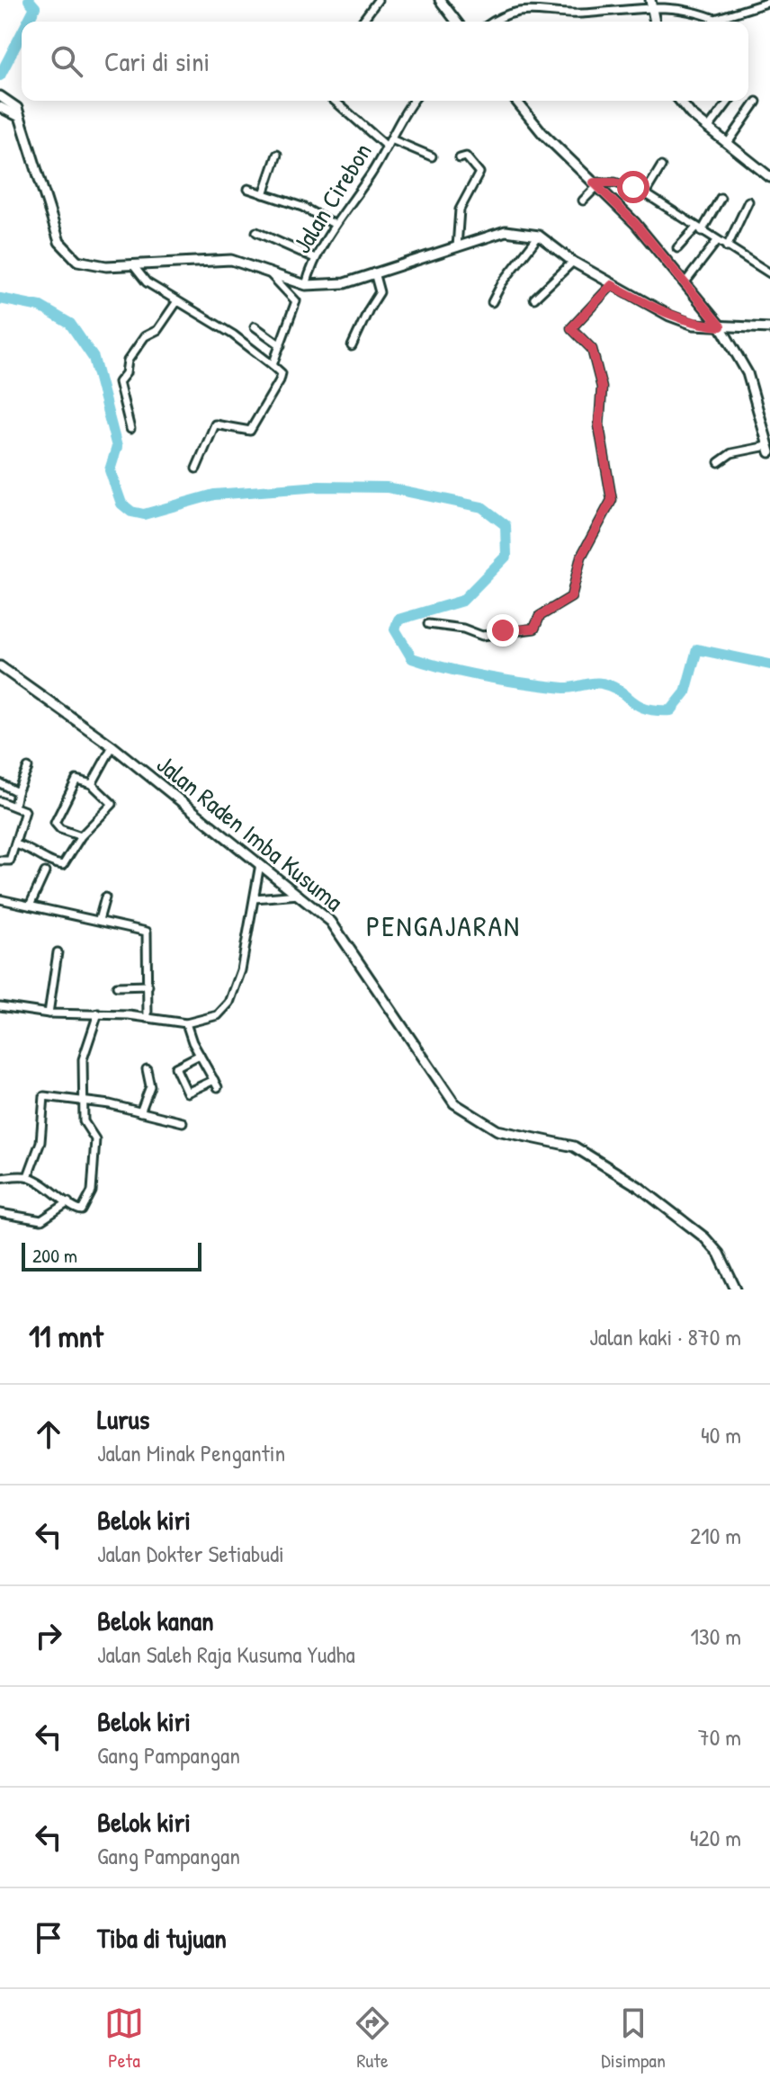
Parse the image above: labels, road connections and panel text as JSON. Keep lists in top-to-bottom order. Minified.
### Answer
{"streets":{"street":["Jalan Cirebon","Jalan Raden Imba Kusuma"]},"districts":["PENGAJARAN"],"scale_bar":"200 m","page":{"search":"Cari di sini","scale":"200 m","heading":["11 mnt","Jalan kaki · 870 m"],"list":[["Lurus","Jalan Minak Pengantin","40 m"],["Belok kiri","Jalan Dokter Setiabudi","210 m"],["Belok kanan","Jalan Saleh Raja Kusuma Yudha","130 m"],["Belok kiri","Gang Pampangan","70 m"],["Belok kiri","Gang Pampangan","420 m"],"Tiba di tujuan"],"nav":["Peta","Rute","Disimpan"]}}
